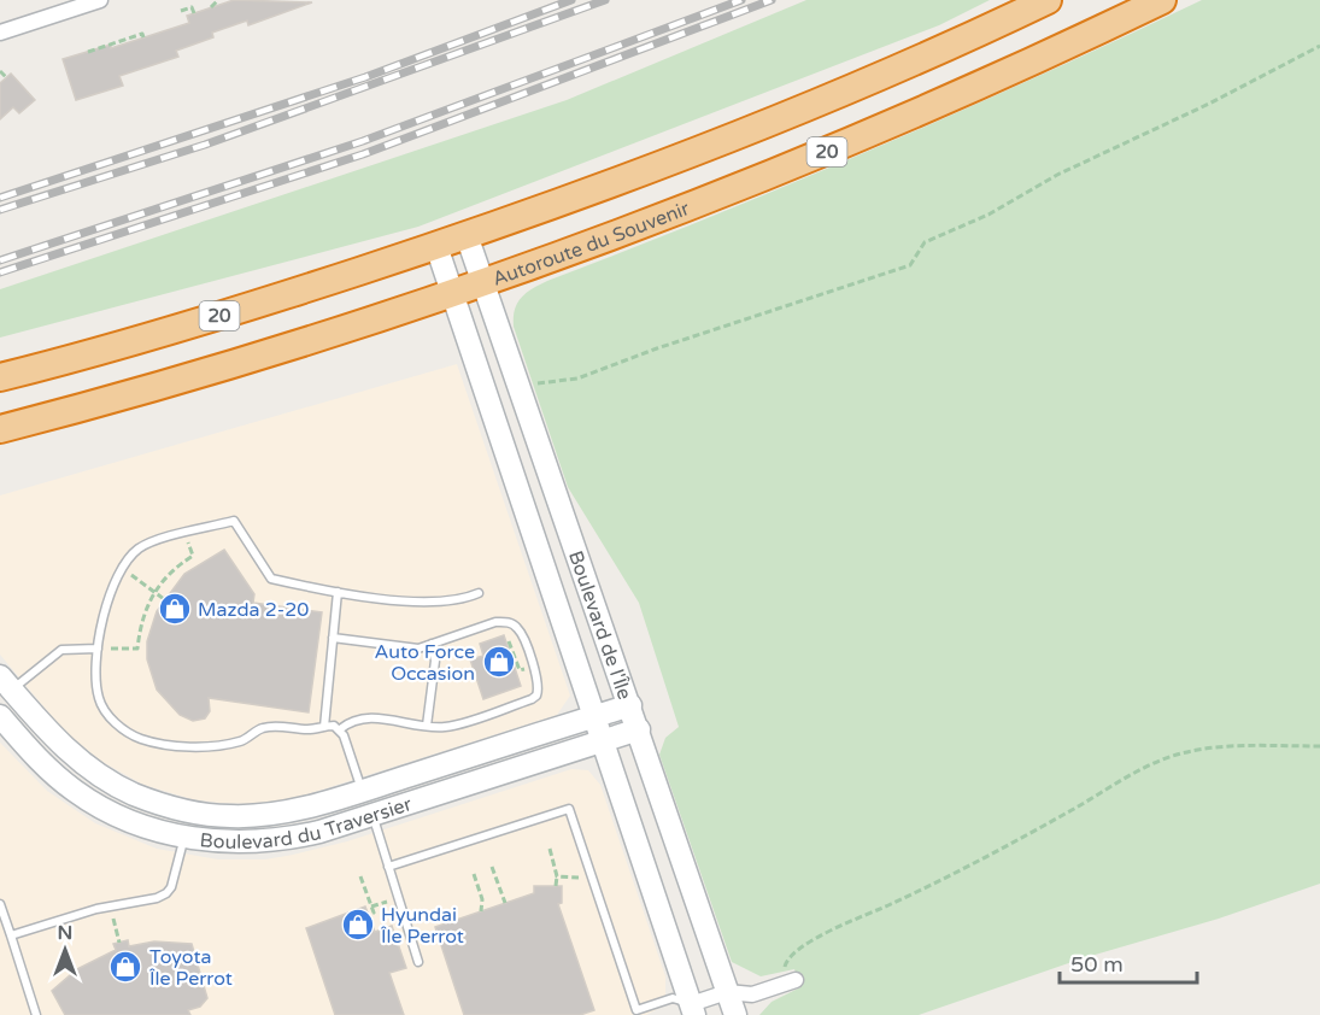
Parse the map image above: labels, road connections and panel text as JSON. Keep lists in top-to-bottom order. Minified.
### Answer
{"streets":{"highway":["20","Autoroute du Souvenir"],"street":["Boulevard de l'Île","Boulevard du Traversier"]},"crossings":[["20","Boulevard de l'Île"],["Autoroute du Souvenir","Boulevard de l'Île"],["Boulevard de l'Île","Boulevard du Traversier"]],"places":{"shop":["Mazda 2-20","Auto Force Occasion","Hyundai Île Perrot","Toyota Île Perrot"]},"scale_bar":"50 m","north":"top"}
